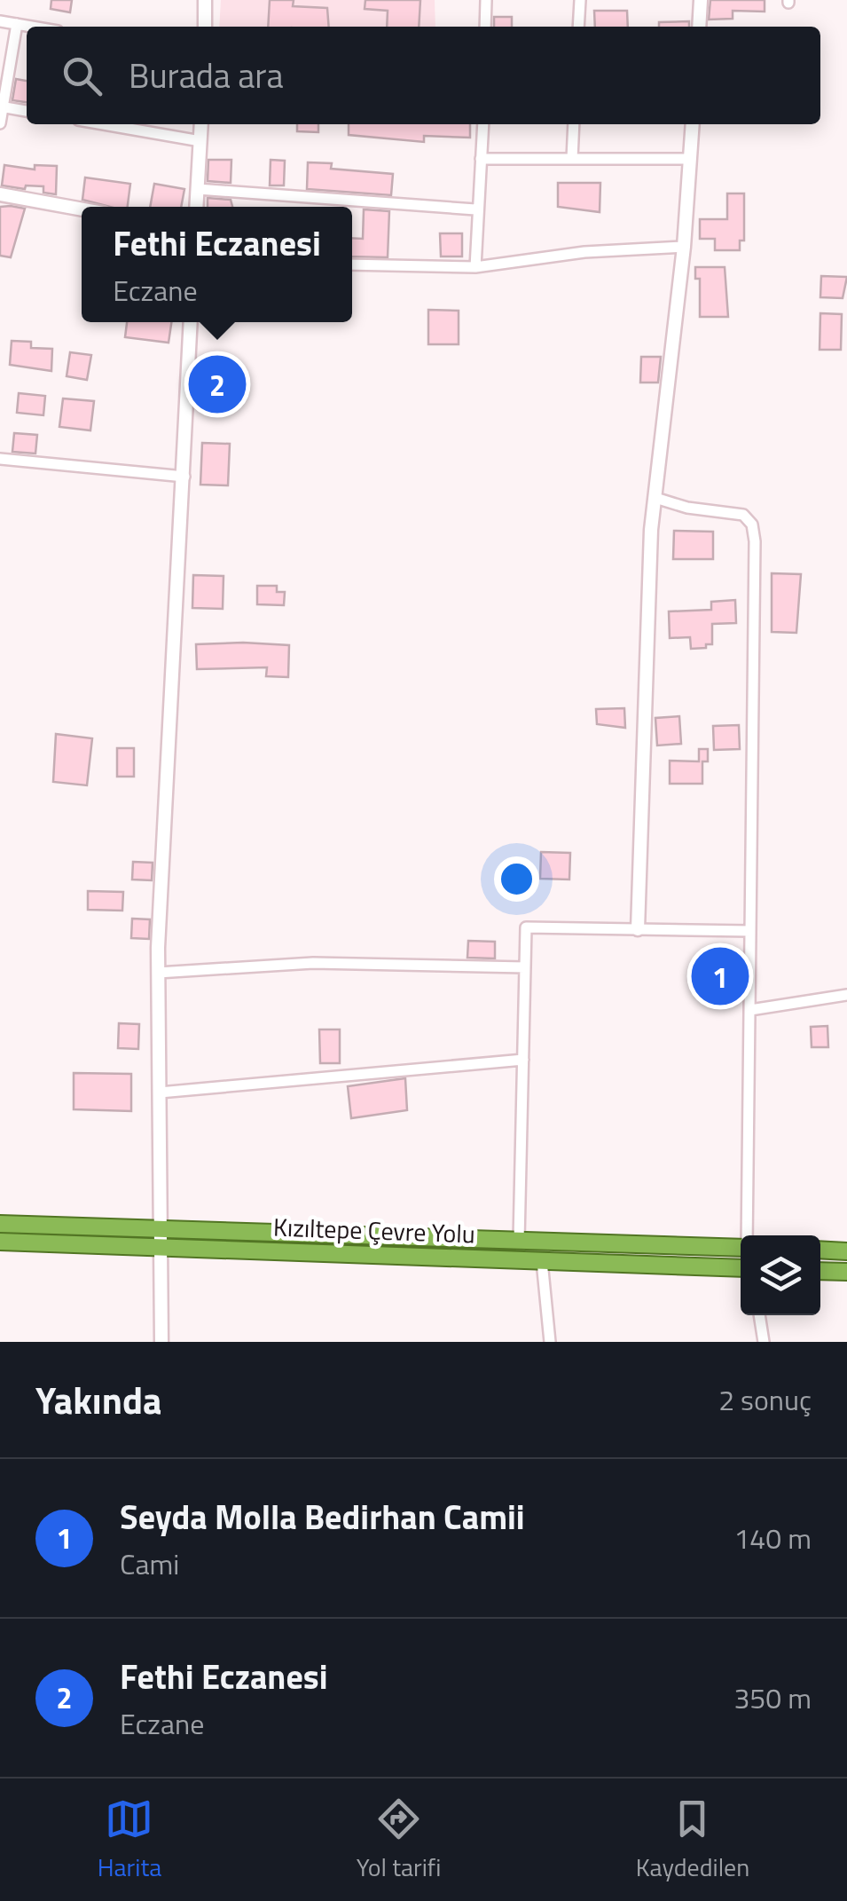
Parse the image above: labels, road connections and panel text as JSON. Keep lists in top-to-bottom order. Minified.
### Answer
{"streets":{"highway":["Kızıltepe Çevre Yolu"]},"page":{"search":"Burada ara","popup":["Fethi Eczanesi","Eczane"],"pins":["2","1"],"heading":["Yakında","2 sonuç"],"list":[{"mark":"1","name":"Seyda Molla Bedirhan Camii","note":"Cami","value":"140 m"},{"mark":"2","name":"Fethi Eczanesi","note":"Eczane","value":"350 m"}],"nav":["Harita","Yol tarifi","Kaydedilen"]}}
